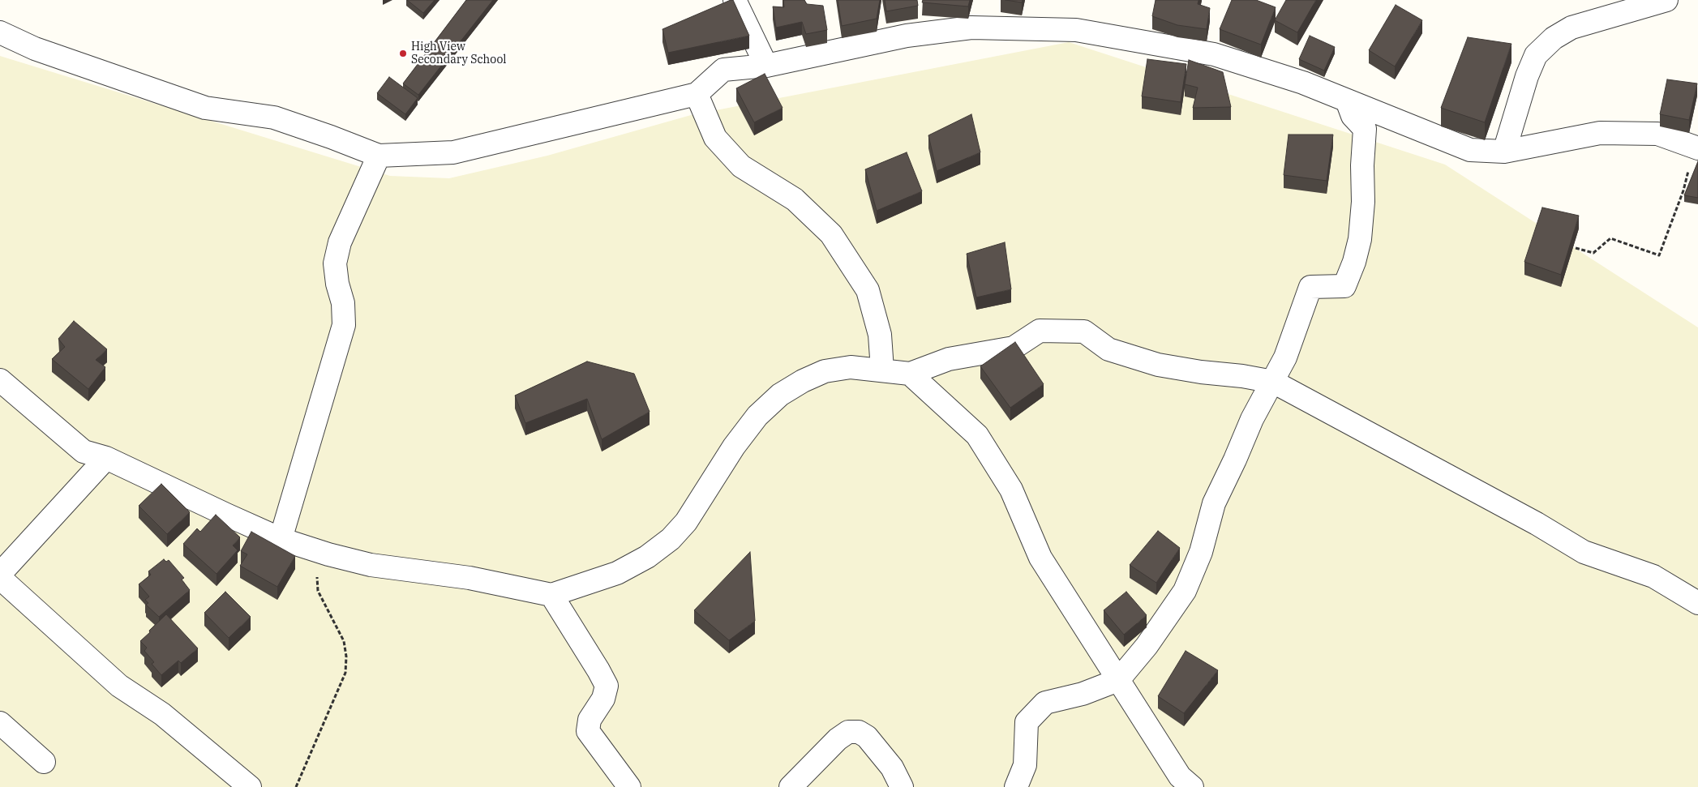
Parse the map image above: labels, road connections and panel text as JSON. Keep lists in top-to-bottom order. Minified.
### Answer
{"places":["High View Secondary School"]}
